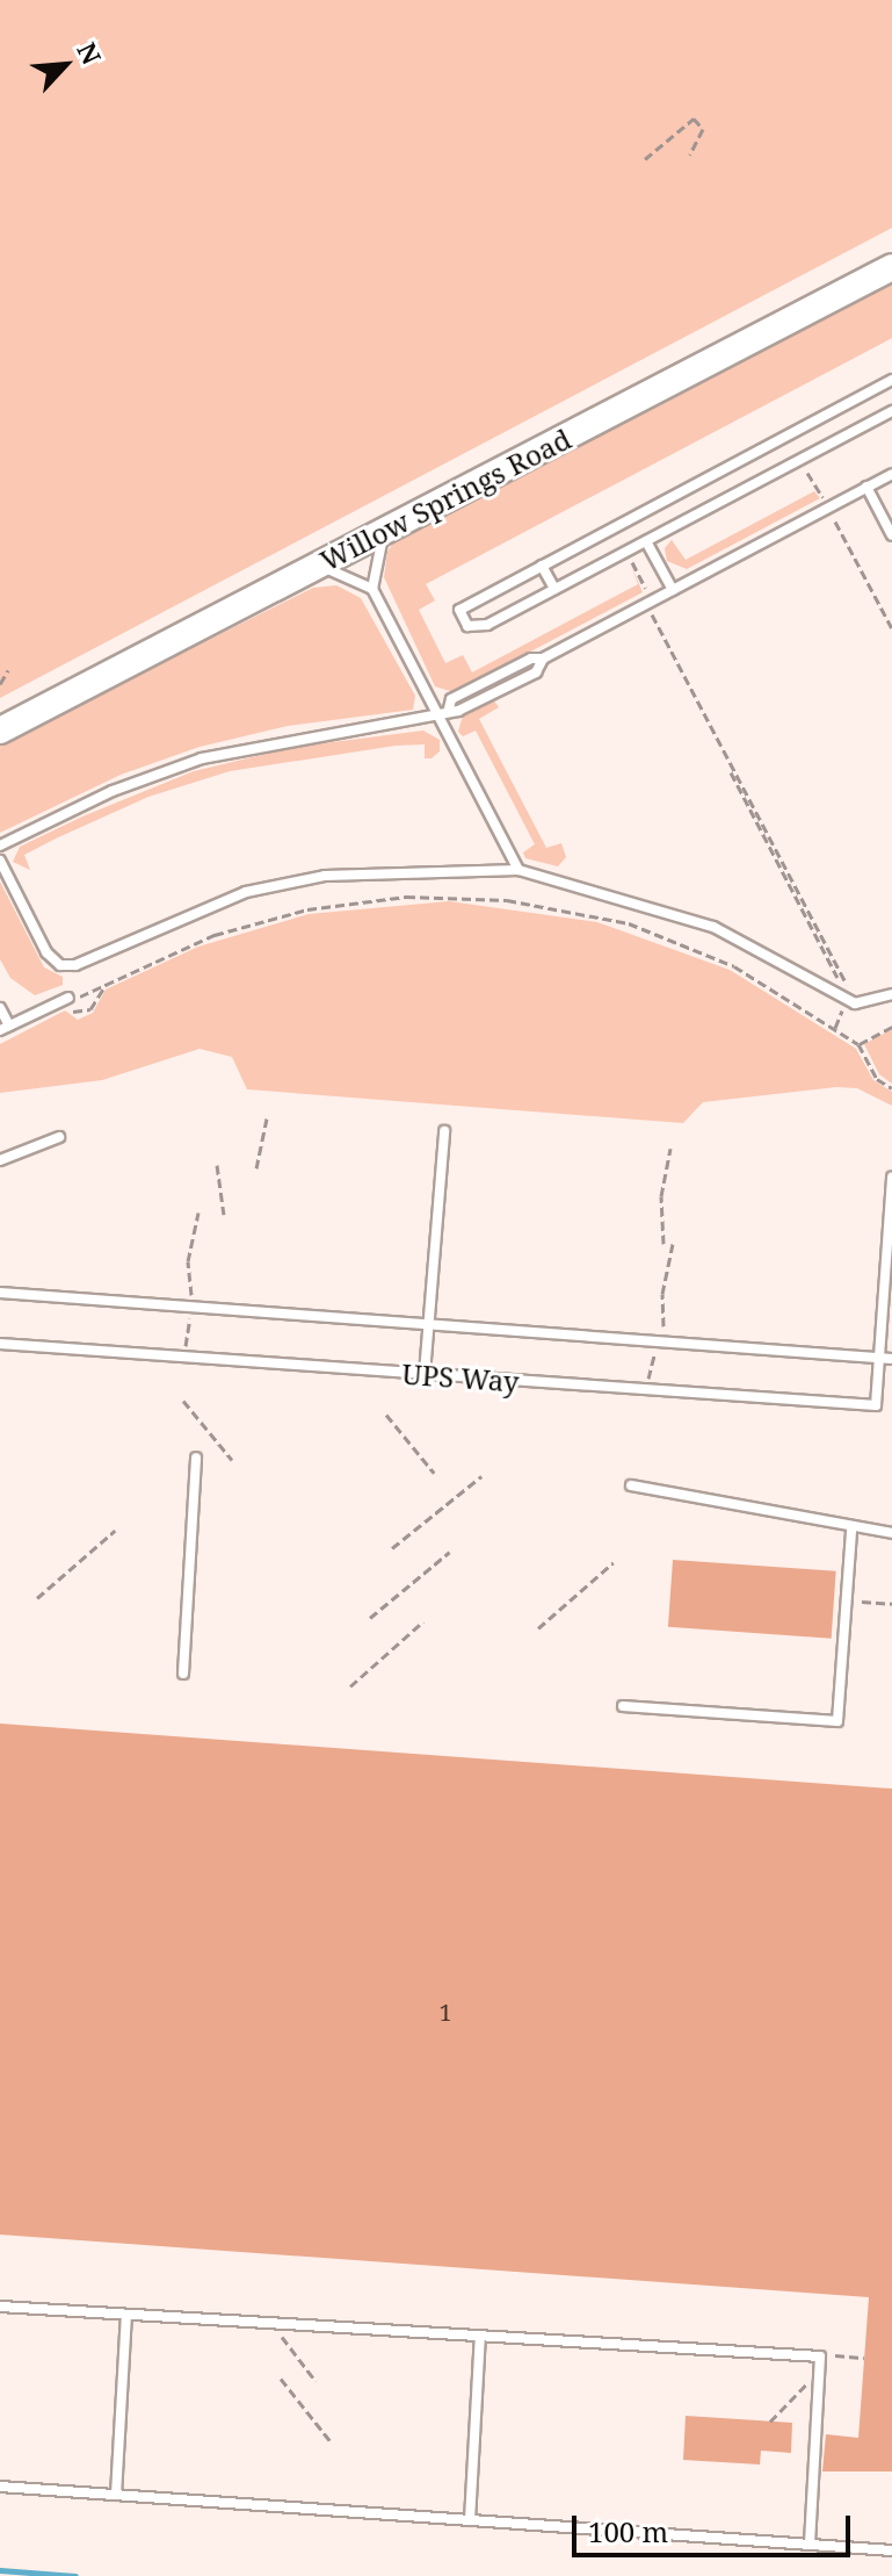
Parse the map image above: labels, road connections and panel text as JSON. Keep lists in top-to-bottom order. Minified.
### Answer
{"streets":{"main road":["Willow Springs Road"],"lane":["UPS Way"]},"house_numbers":["1"],"scale_bar":"100 m","north":"top right"}
